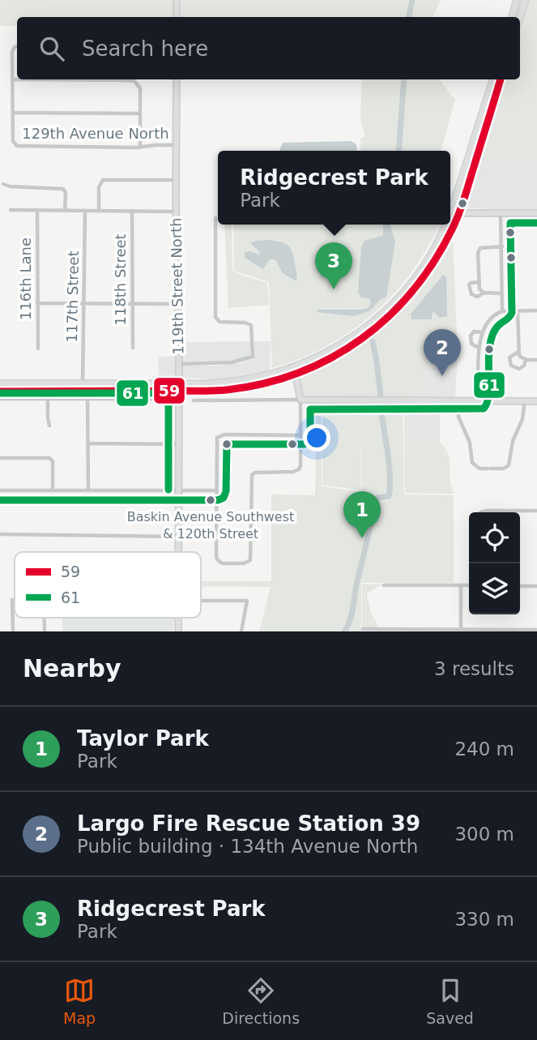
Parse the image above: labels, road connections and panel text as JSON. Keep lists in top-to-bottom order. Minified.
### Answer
{"streets":{"street":["129th Avenue North","116th Lane","118th Street","119th Street North","117th Street"]},"crossings":[["129th Avenue North","119th Street North"]],"places":["Baskin Avenue Southwest & 120th Street"],"lines":["transit line 59","transit line 61"],"legend":["59","61"],"page":{"search":"Search here","popup":["Ridgecrest Park","Park"],"pins":["3","2","1"],"heading":["Nearby","3 results"],"list":[{"mark":"1","name":"Taylor Park","note":"Park","value":"240 m"},{"mark":"2","name":"Largo Fire Rescue Station 39","note":"Public building · 134th Avenue North","value":"300 m"},{"mark":"3","name":"Ridgecrest Park","note":"Park","value":"330 m"}],"nav":["Map","Directions","Saved"]}}
